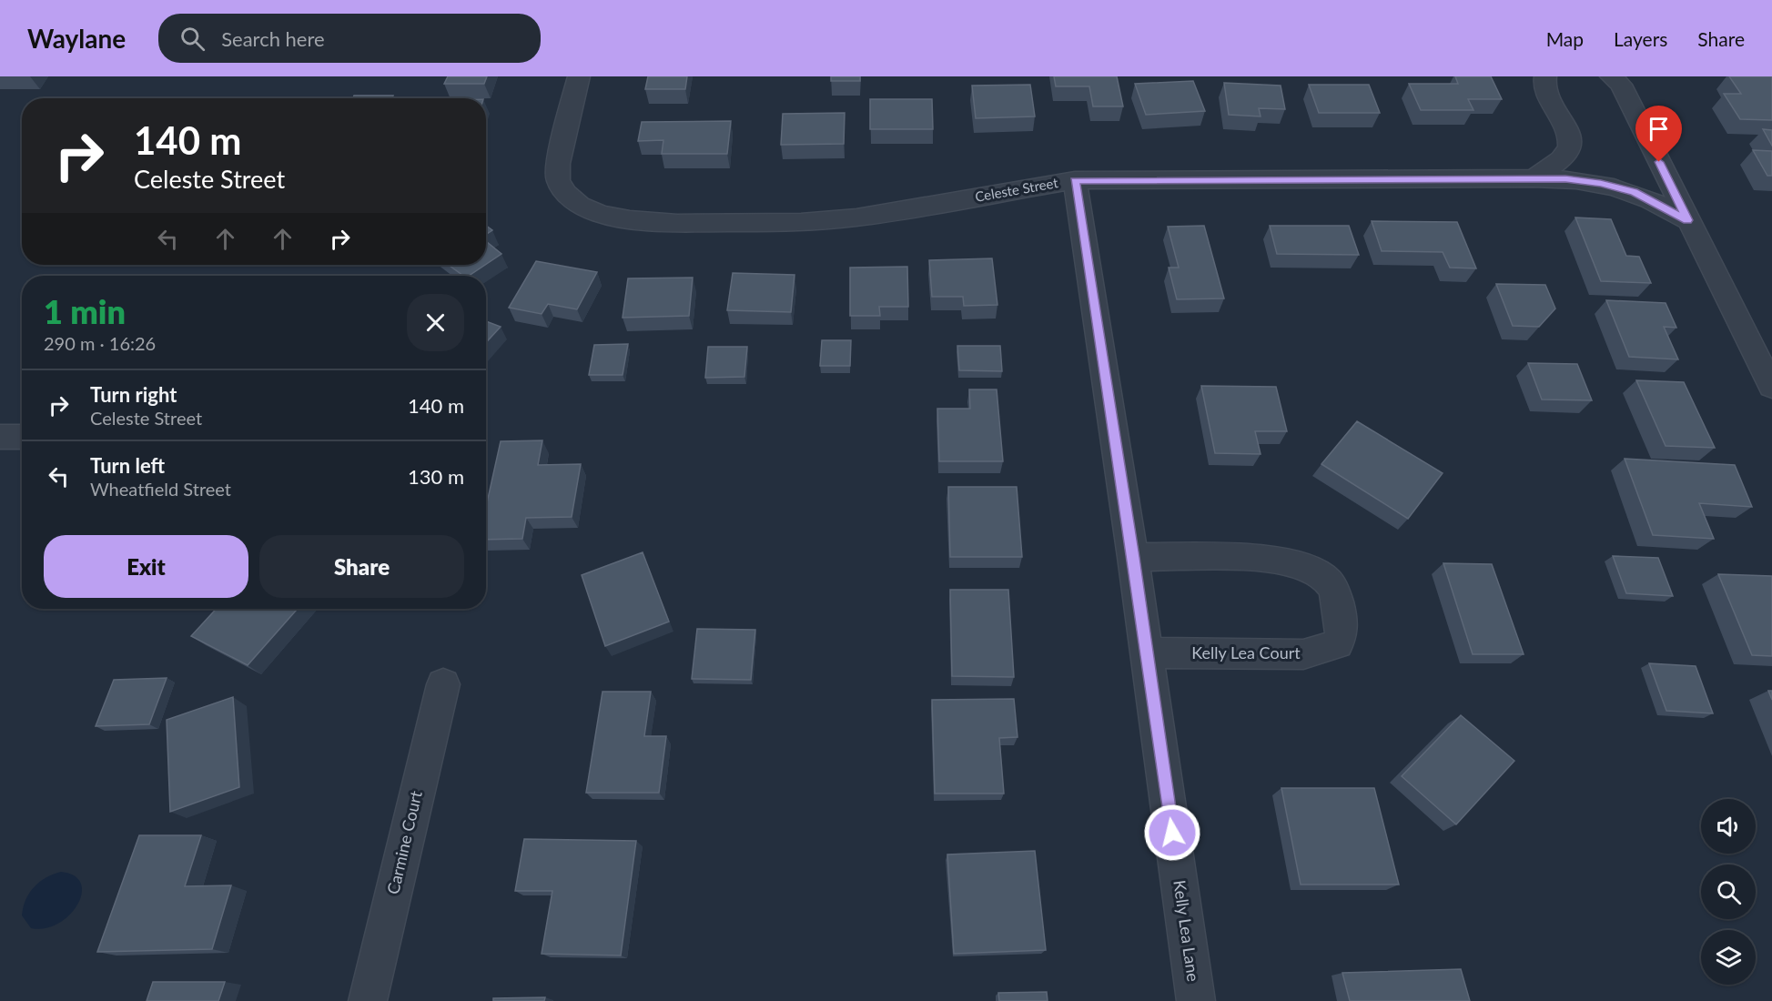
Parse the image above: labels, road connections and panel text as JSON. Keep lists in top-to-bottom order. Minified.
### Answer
{"streets":{"street":["Celeste Street","Kelly Lea Court","Carmine Court","Kelly Lea Lane"]},"crossings":[["Celeste Street","Kelly Lea Lane"],["Kelly Lea Court","Kelly Lea Lane"]],"page":{"header":"Waylane","search":"Search here","nav":["Map","Layers","Share"],"turn":["140 m","Celeste Street"],"heading":["1 min","290 m · 16:26"],"list":[{"name":"Turn right","note":"Celeste Street","value":"140 m"},{"name":"Turn left","note":"Wheatfield Street","value":"130 m"}],"buttons":["Exit","Share"]}}
